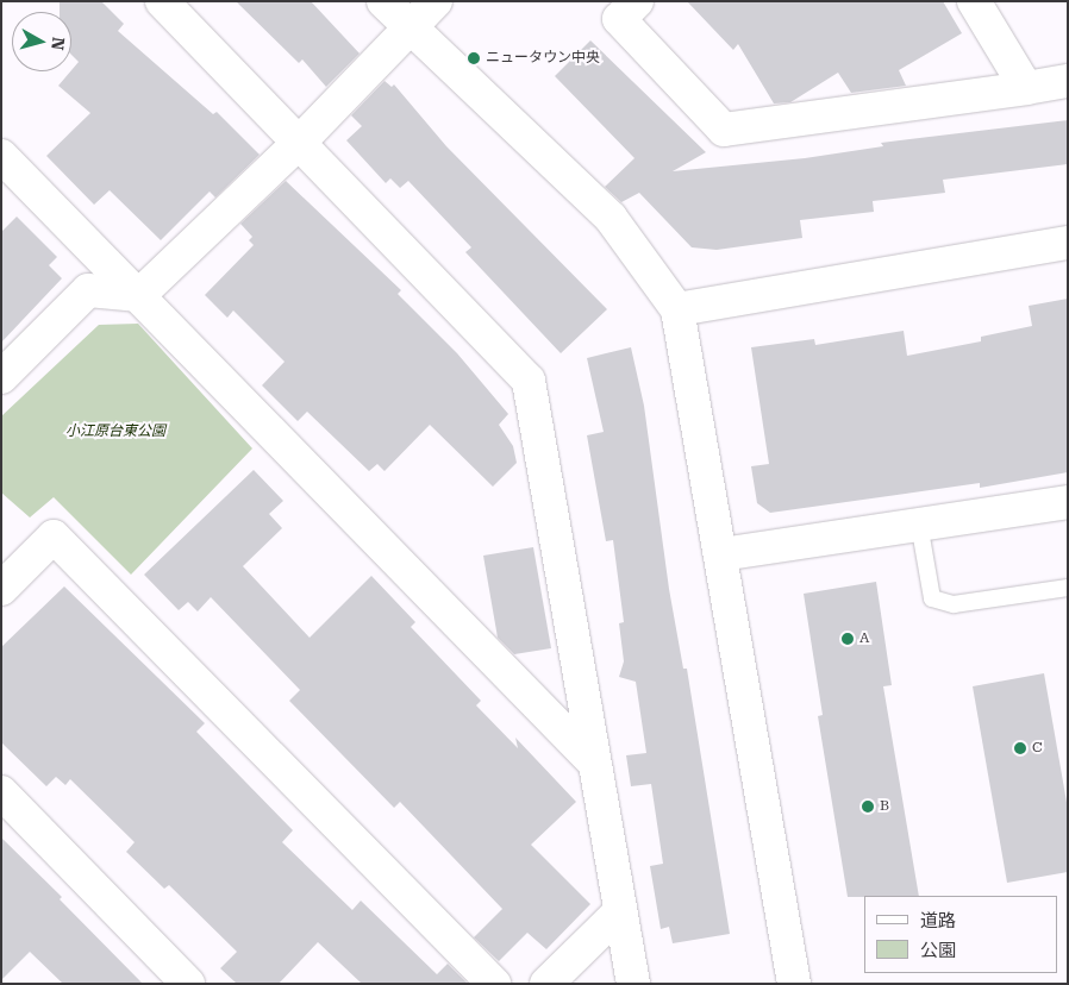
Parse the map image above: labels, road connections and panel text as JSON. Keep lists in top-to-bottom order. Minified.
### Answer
{"parks":["小江原台東公園"],"places":["ニュータウン中央","A","C","B"],"legend":["道路","公園"],"north":"right"}
